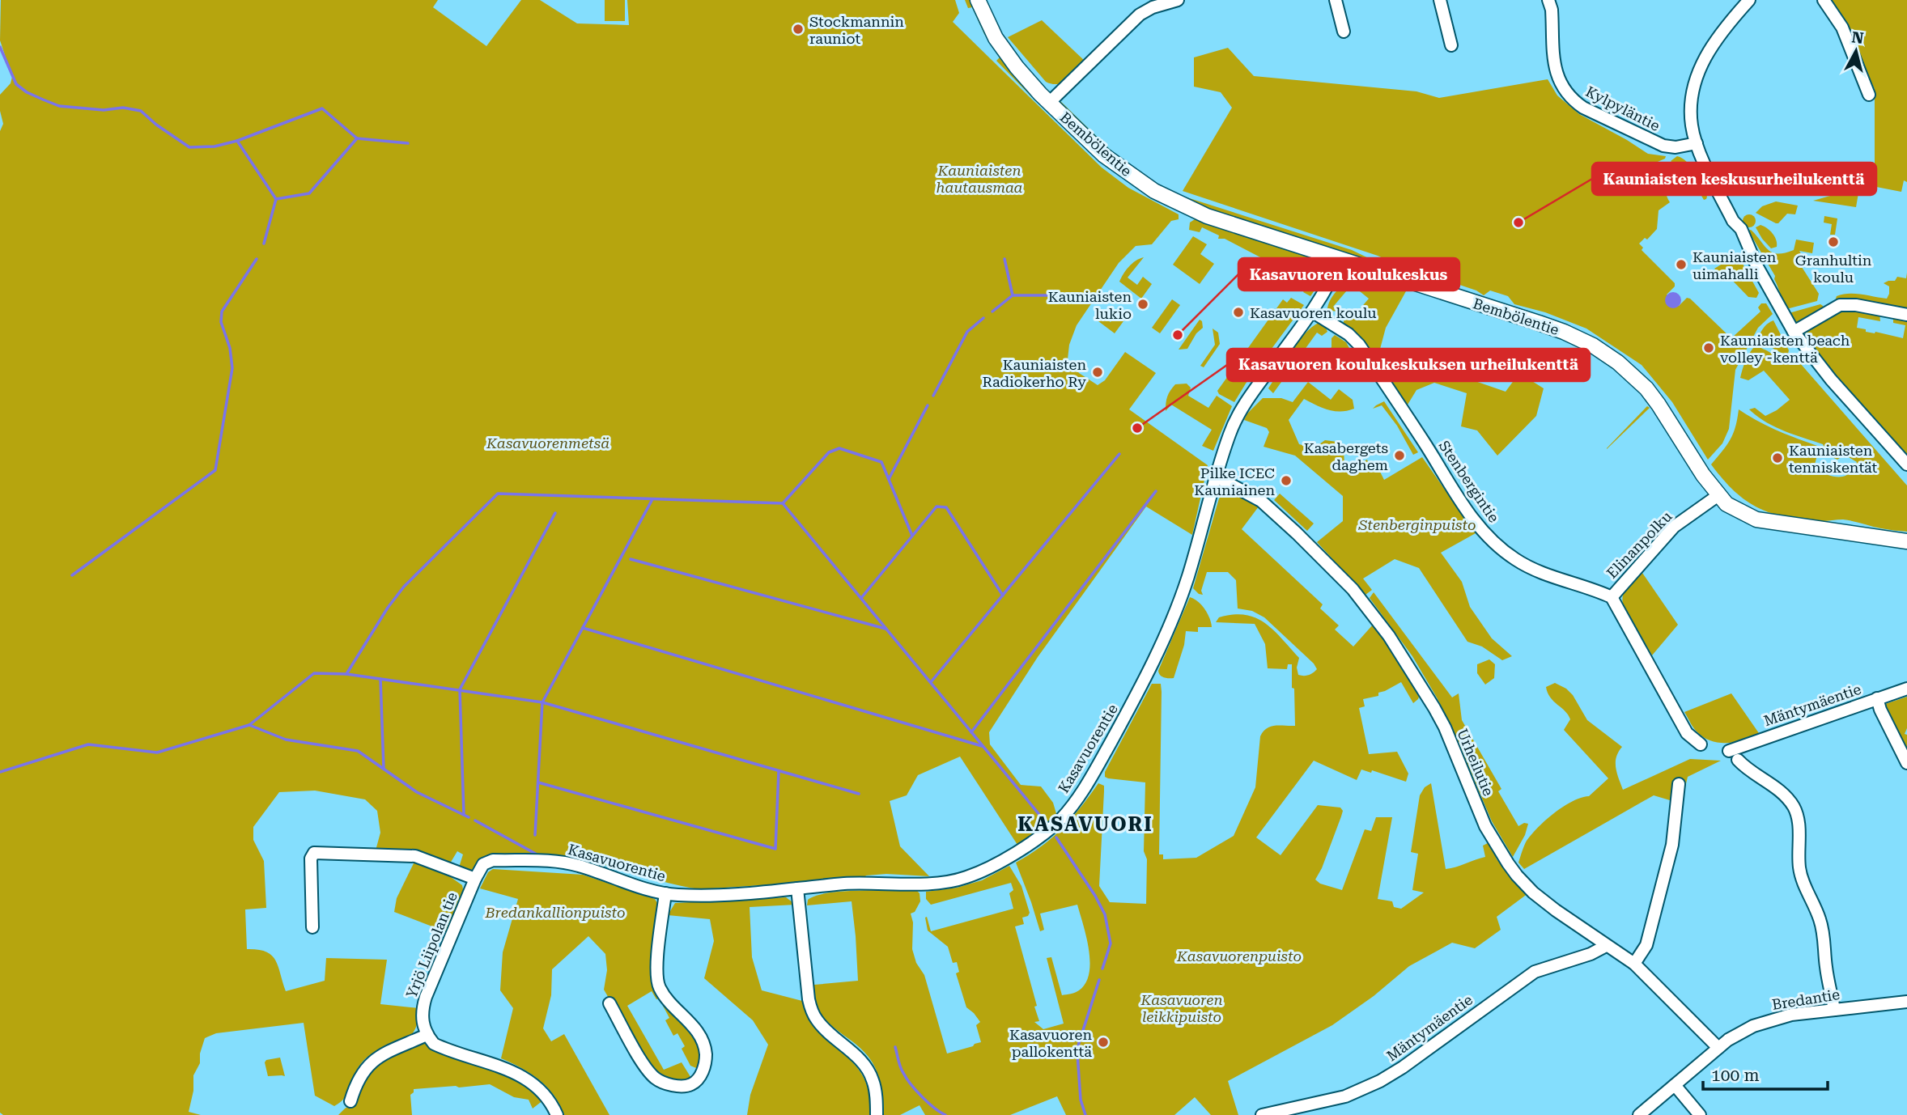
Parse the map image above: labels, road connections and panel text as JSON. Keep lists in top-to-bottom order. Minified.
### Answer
{"streets":{"main road":["Bembölentie"],"street":["Kylpyläntie","Stenbergintie","Elinanpolku","Mäntymäentie","Kasavuorentie","Urheilutie","Yrjö Liipolan tie","Bredantie"]},"crossings":[["Bembölentie","Elinanpolku"],["Bembölentie","Kasavuorentie"],["Stenbergintie","Elinanpolku"],["Stenbergintie","Kasavuorentie"],["Mäntymäentie","Urheilutie"],["Kasavuorentie","Urheilutie"],["Kasavuorentie","Yrjö Liipolan tie"],["Urheilutie","Bredantie"]],"districts":["KASAVUORI"],"parks":["Kauniaisten hautausmaa","Kasavuorenmetsä","Stenberginpuisto","Bredankallionpuisto","Kasavuorenpuisto","Kasavuoren leikkipuisto"],"places":["Stockmannin rauniot","Kauniaisten keskusurheilukenttä","Granhultin koulu","Kauniaisten uimahalli","Kauniaisten lukio","Kasavuoren koulu","Kasavuoren koulukeskus","Kauniaisten beach volley -kenttä","Kauniaisten Radiokerho Ry","Kasavuoren koulukeskuksen urheilukenttä","Kasabergets daghem","Kauniaisten tenniskentät","Pilke ICEC Kauniainen","Kasavuoren pallokenttä"],"scale_bar":"100 m","north":"top"}
